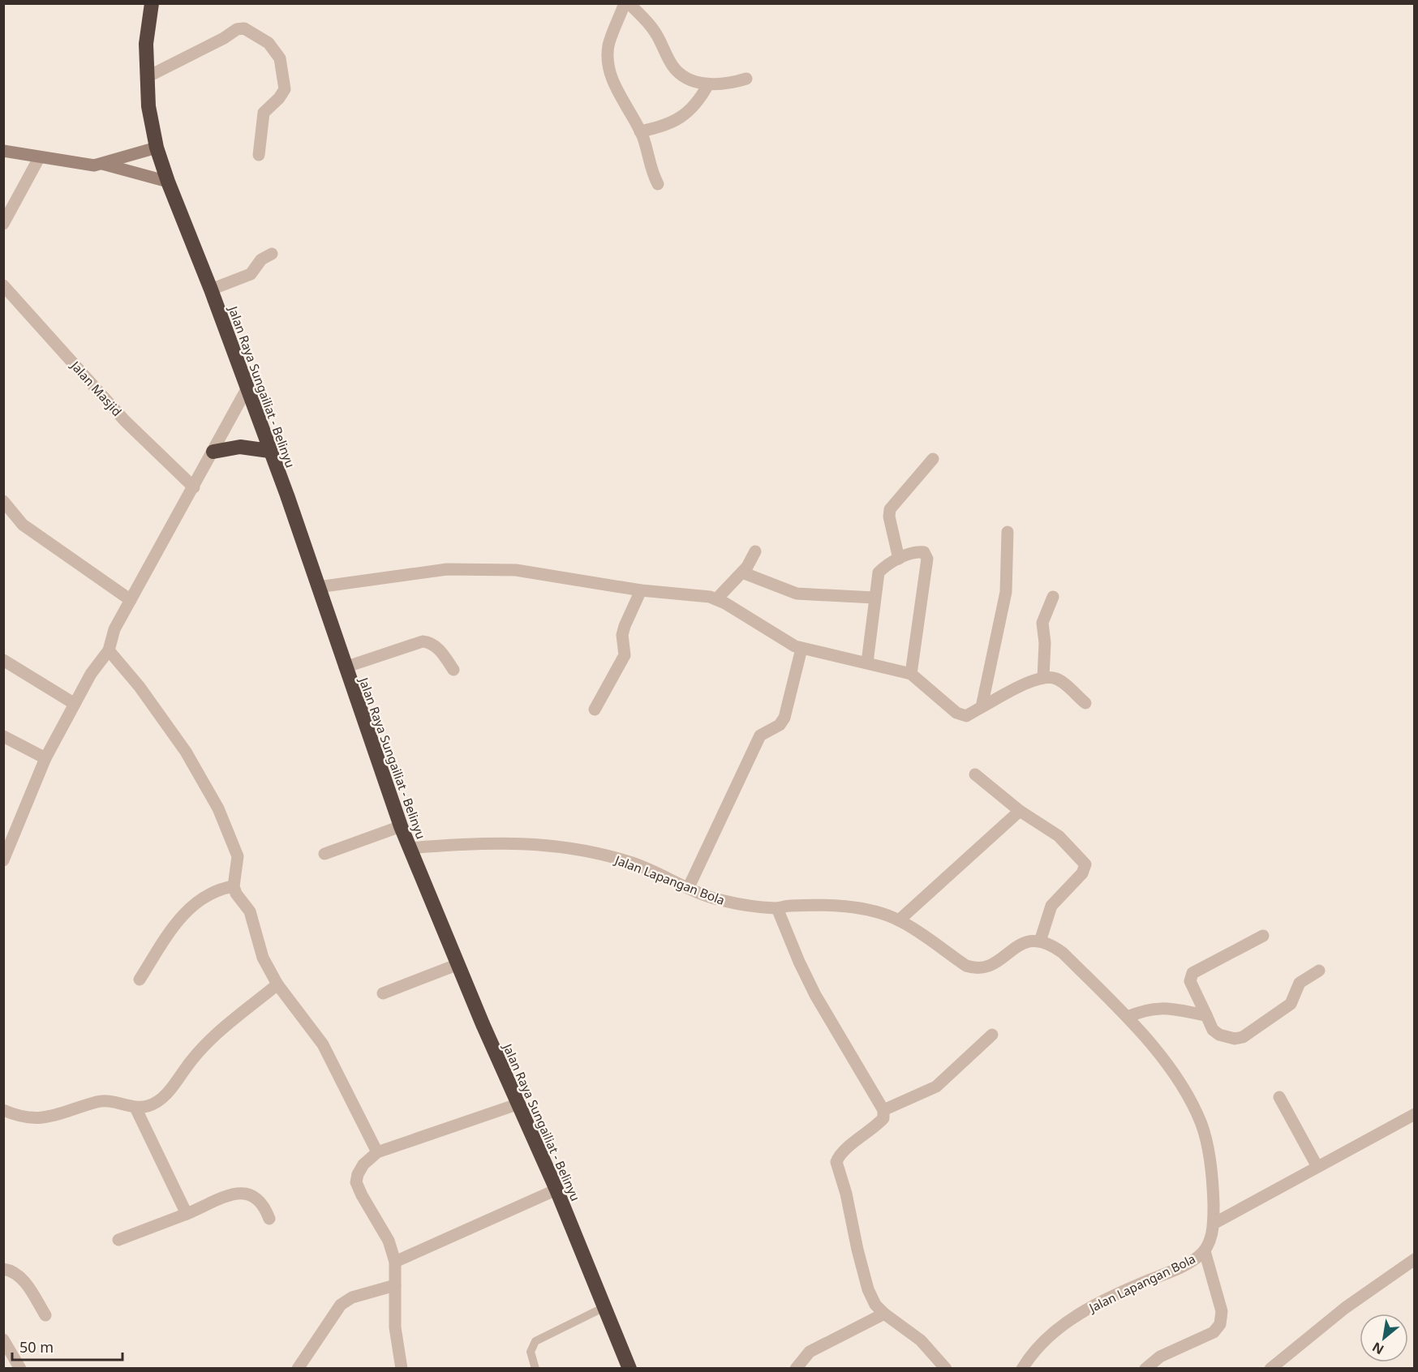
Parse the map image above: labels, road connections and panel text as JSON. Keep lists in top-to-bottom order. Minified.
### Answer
{"streets":{"highway":["Jalan Raya Sungailiat - Belinyu"],"street":["Jalan Masjid","Jalan Lapangan Bola"]},"crossings":[["Jalan Raya Sungailiat - Belinyu","Jalan Lapangan Bola"]],"scale_bar":"50 m","north":"bottom left"}
